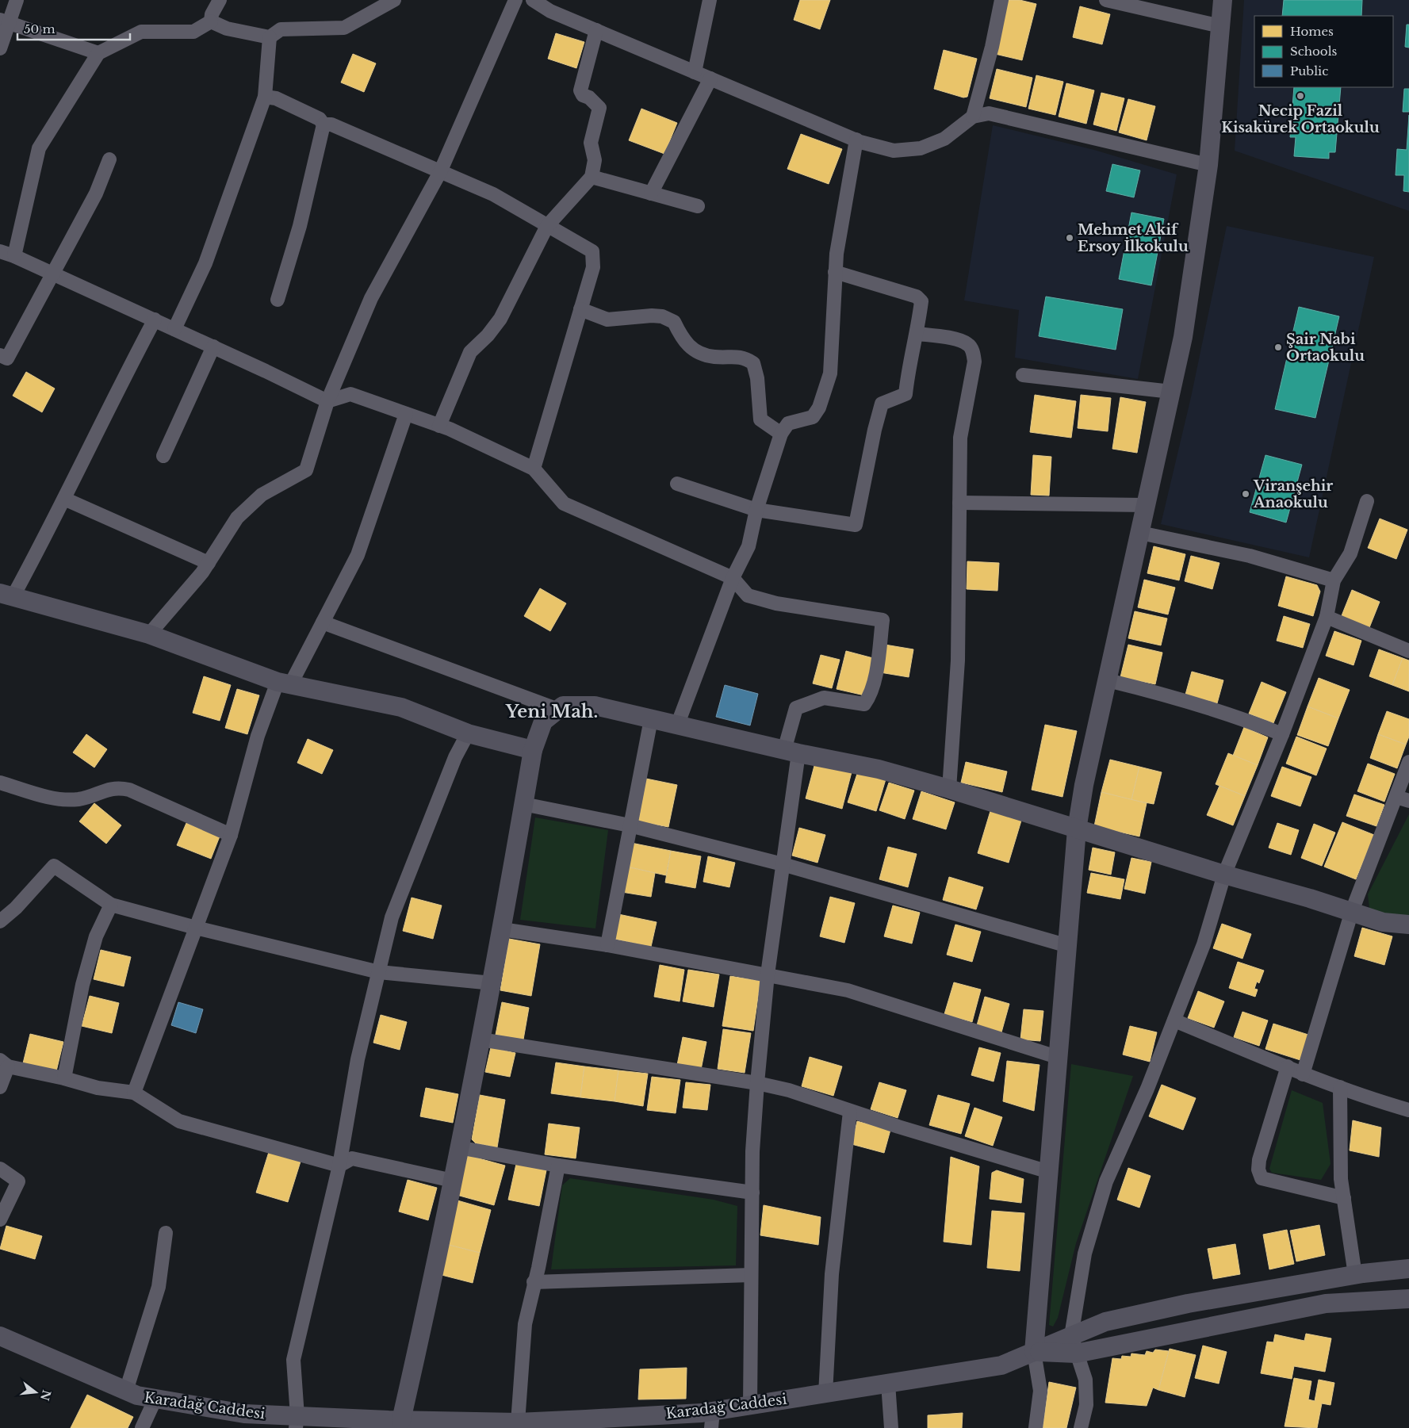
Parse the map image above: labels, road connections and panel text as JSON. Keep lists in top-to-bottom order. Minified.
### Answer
{"streets":{"street":["Karadağ Caddesi"]},"districts":["Yeni Mah."],"places":["Necip Fazil Kisakürek Ortaokulu","Mehmet Akif Ersoy İlkokulu","Şair Nabi Ortaokulu","Viranşehir Anaokulu"],"legend":["Homes","Schools","Public"],"scale_bar":"50 m","north":"right"}
